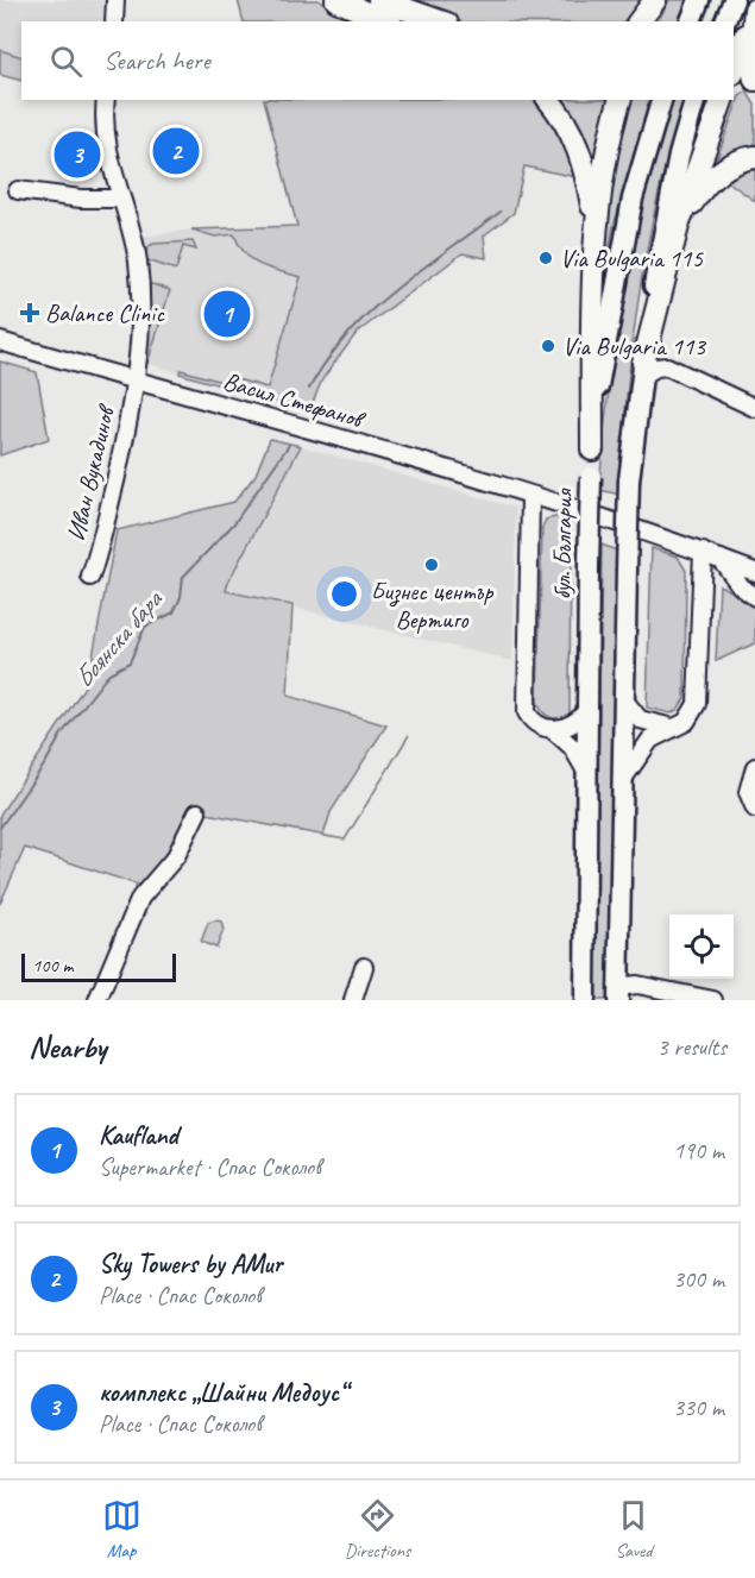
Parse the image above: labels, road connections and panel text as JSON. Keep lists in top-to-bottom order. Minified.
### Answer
{"streets":{"main road":["бул. България"],"street":["Васил Стефанов","Иван Вукадинов"]},"crossings":[["Васил Стефанов","Иван Вукадинов"]],"water":["Боянска бара"],"places":{"other":["Via Bulgaria 115","Via Bulgaria 113","Бизнес център Вертиго"],"health":["Balance Clinic"]},"scale_bar":"100 m","page":{"search":"Search here","pins":["2","3","1"],"scale":"100 m","heading":["Nearby","3 results"],"list":[{"mark":"1","name":"Kaufland","note":"Supermarket · Спас Соколов","value":"190 m"},{"mark":"2","name":"Sky Towers by AMur","note":"Place · Спас Соколов","value":"300 m"},{"mark":"3","name":"комплекс „Шайни Медоус“","note":"Place · Спас Соколов","value":"330 m"}],"nav":["Map","Directions","Saved"]}}
